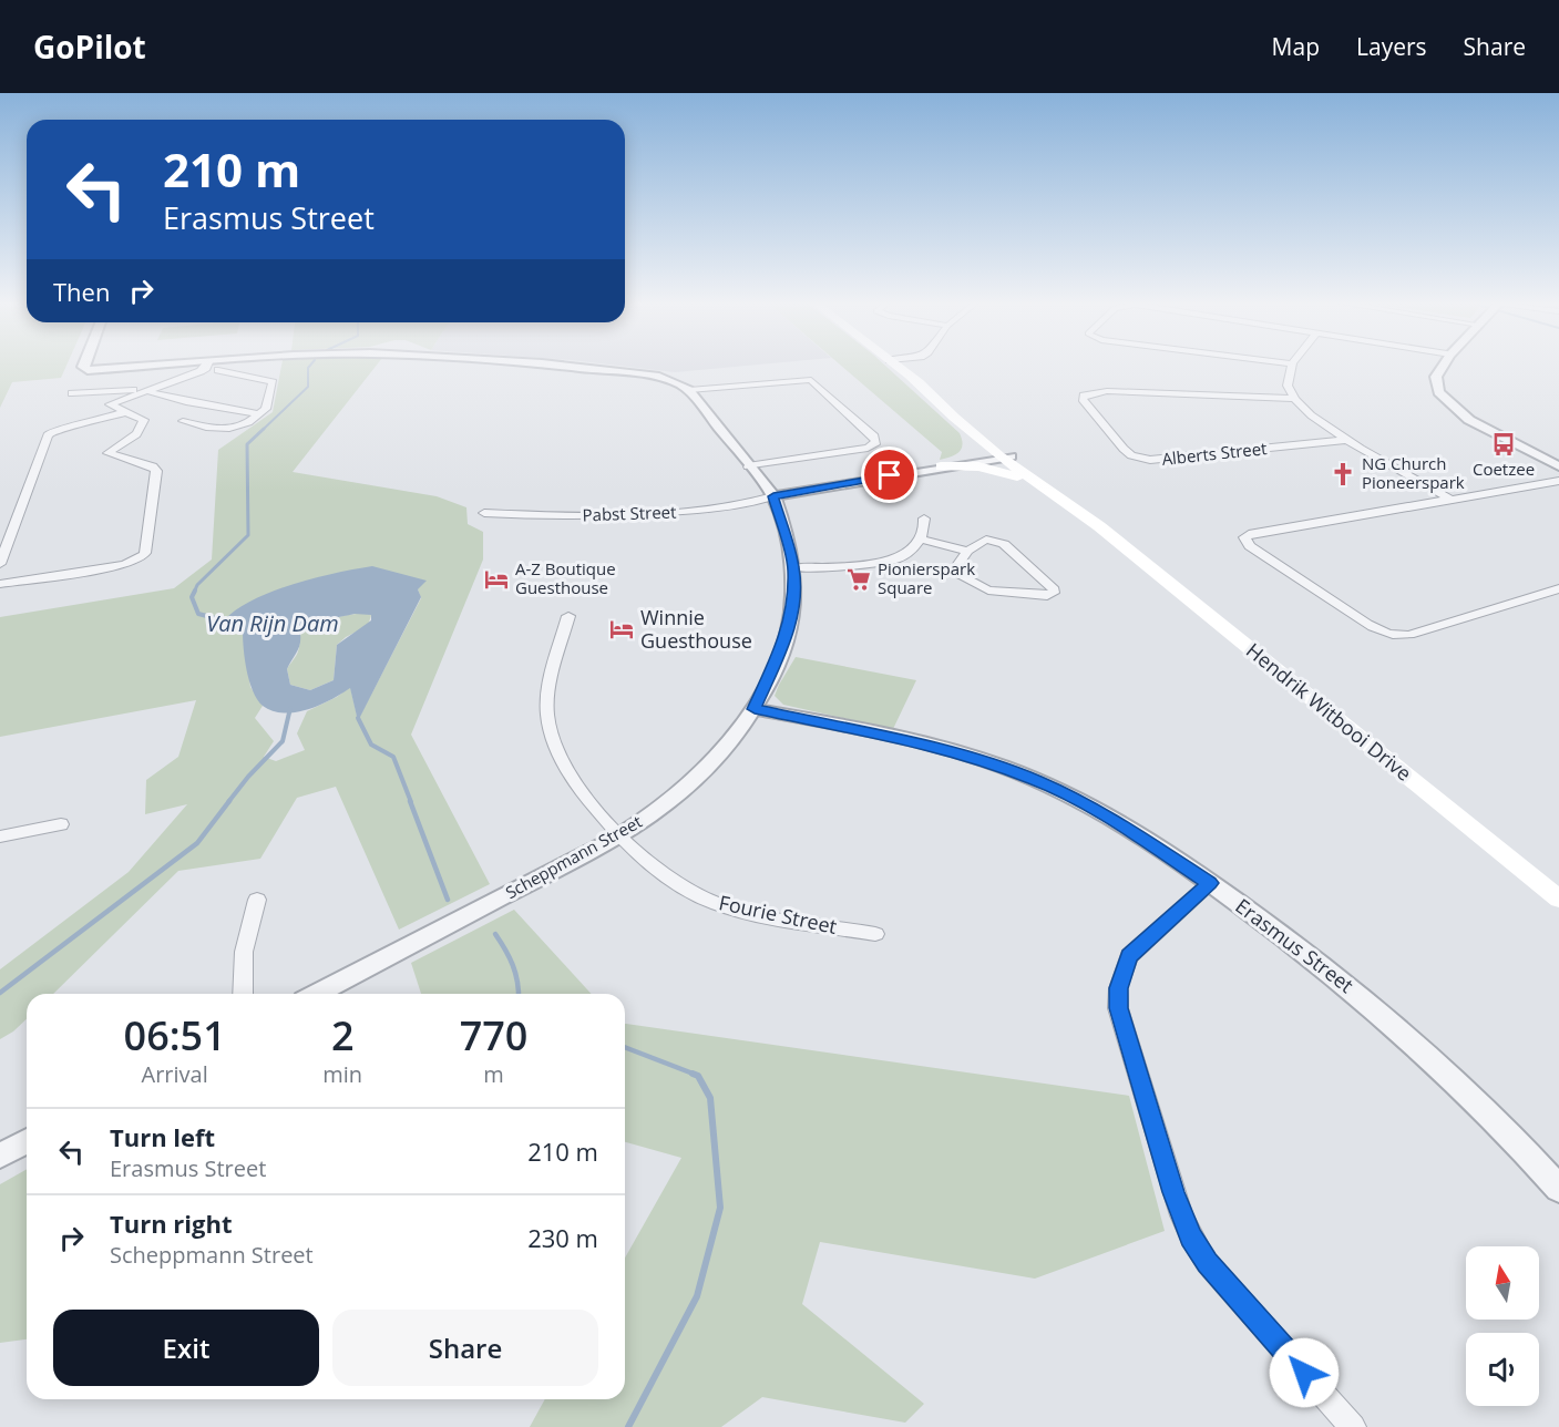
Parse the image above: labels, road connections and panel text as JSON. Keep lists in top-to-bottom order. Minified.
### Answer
{"streets":{"main road":["Hendrik Witbooi Drive"],"street":["Alberts Street","Pabst Street","Scheppmann Street","Fourie Street","Erasmus Street"]},"crossings":[["Pabst Street","Scheppmann Street"],["Scheppmann Street","Fourie Street"],["Scheppmann Street","Erasmus Street"]],"water":["Van Rijn Dam"],"places":{"bus stop":["Coetzee"],"church":["NG Church Pioneerspark"],"hotel":["A-Z Boutique Guesthouse","Winnie Guesthouse"],"supermarket":["Pionierspark Square"]},"north":"top","page":{"header":"GoPilot","nav":["Map","Layers","Share"],"turn":["210 m","Erasmus Street"],"then":"Then","eta":["06:51","Arrival","2","min","770","m"],"list":[{"name":"Turn left","note":"Erasmus Street","value":"210 m"},{"name":"Turn right","note":"Scheppmann Street","value":"230 m"}],"buttons":["Exit","Share"]}}
